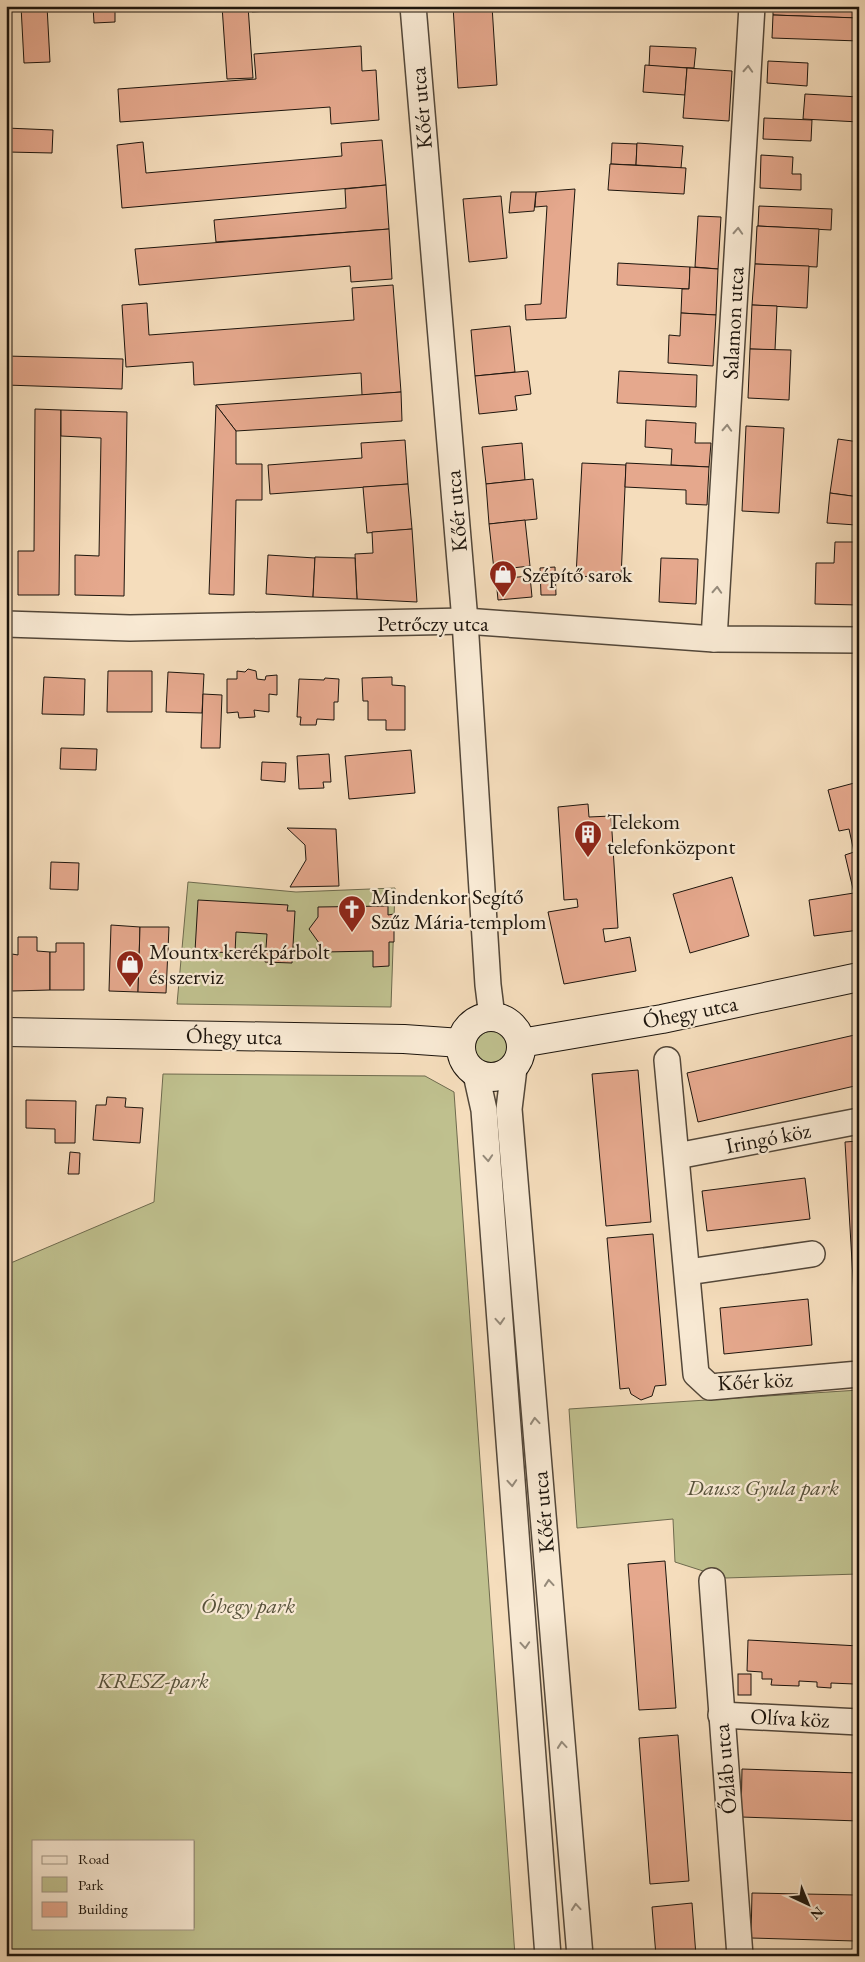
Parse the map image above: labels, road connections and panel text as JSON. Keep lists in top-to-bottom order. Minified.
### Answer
{"streets":{"street":["Kőér utca","Salamon utca","Petrőczy utca","Óhegy utca","Iringó köz","Kőér köz","Olíva köz","Őzláb utca"]},"crossings":[["Kőér utca","Petrőczy utca"],["Kőér utca","Óhegy utca"],["Salamon utca","Petrőczy utca"],["Iringó köz","Kőér köz"],["Olíva köz","Őzláb utca"]],"one_way":["Salamon utca"],"parks":["Dausz Gyula park","Óhegy park","KRESZ-park"],"places":{"shop":["Szépítő sarok","Mountx kerékpárbolt és szerviz"],"building":["Telekom telefonközpont"],"church":["Mindenkor Segítő Szűz Mária-templom"]},"legend":["Road","Park","Building"],"north":"bottom right"}
